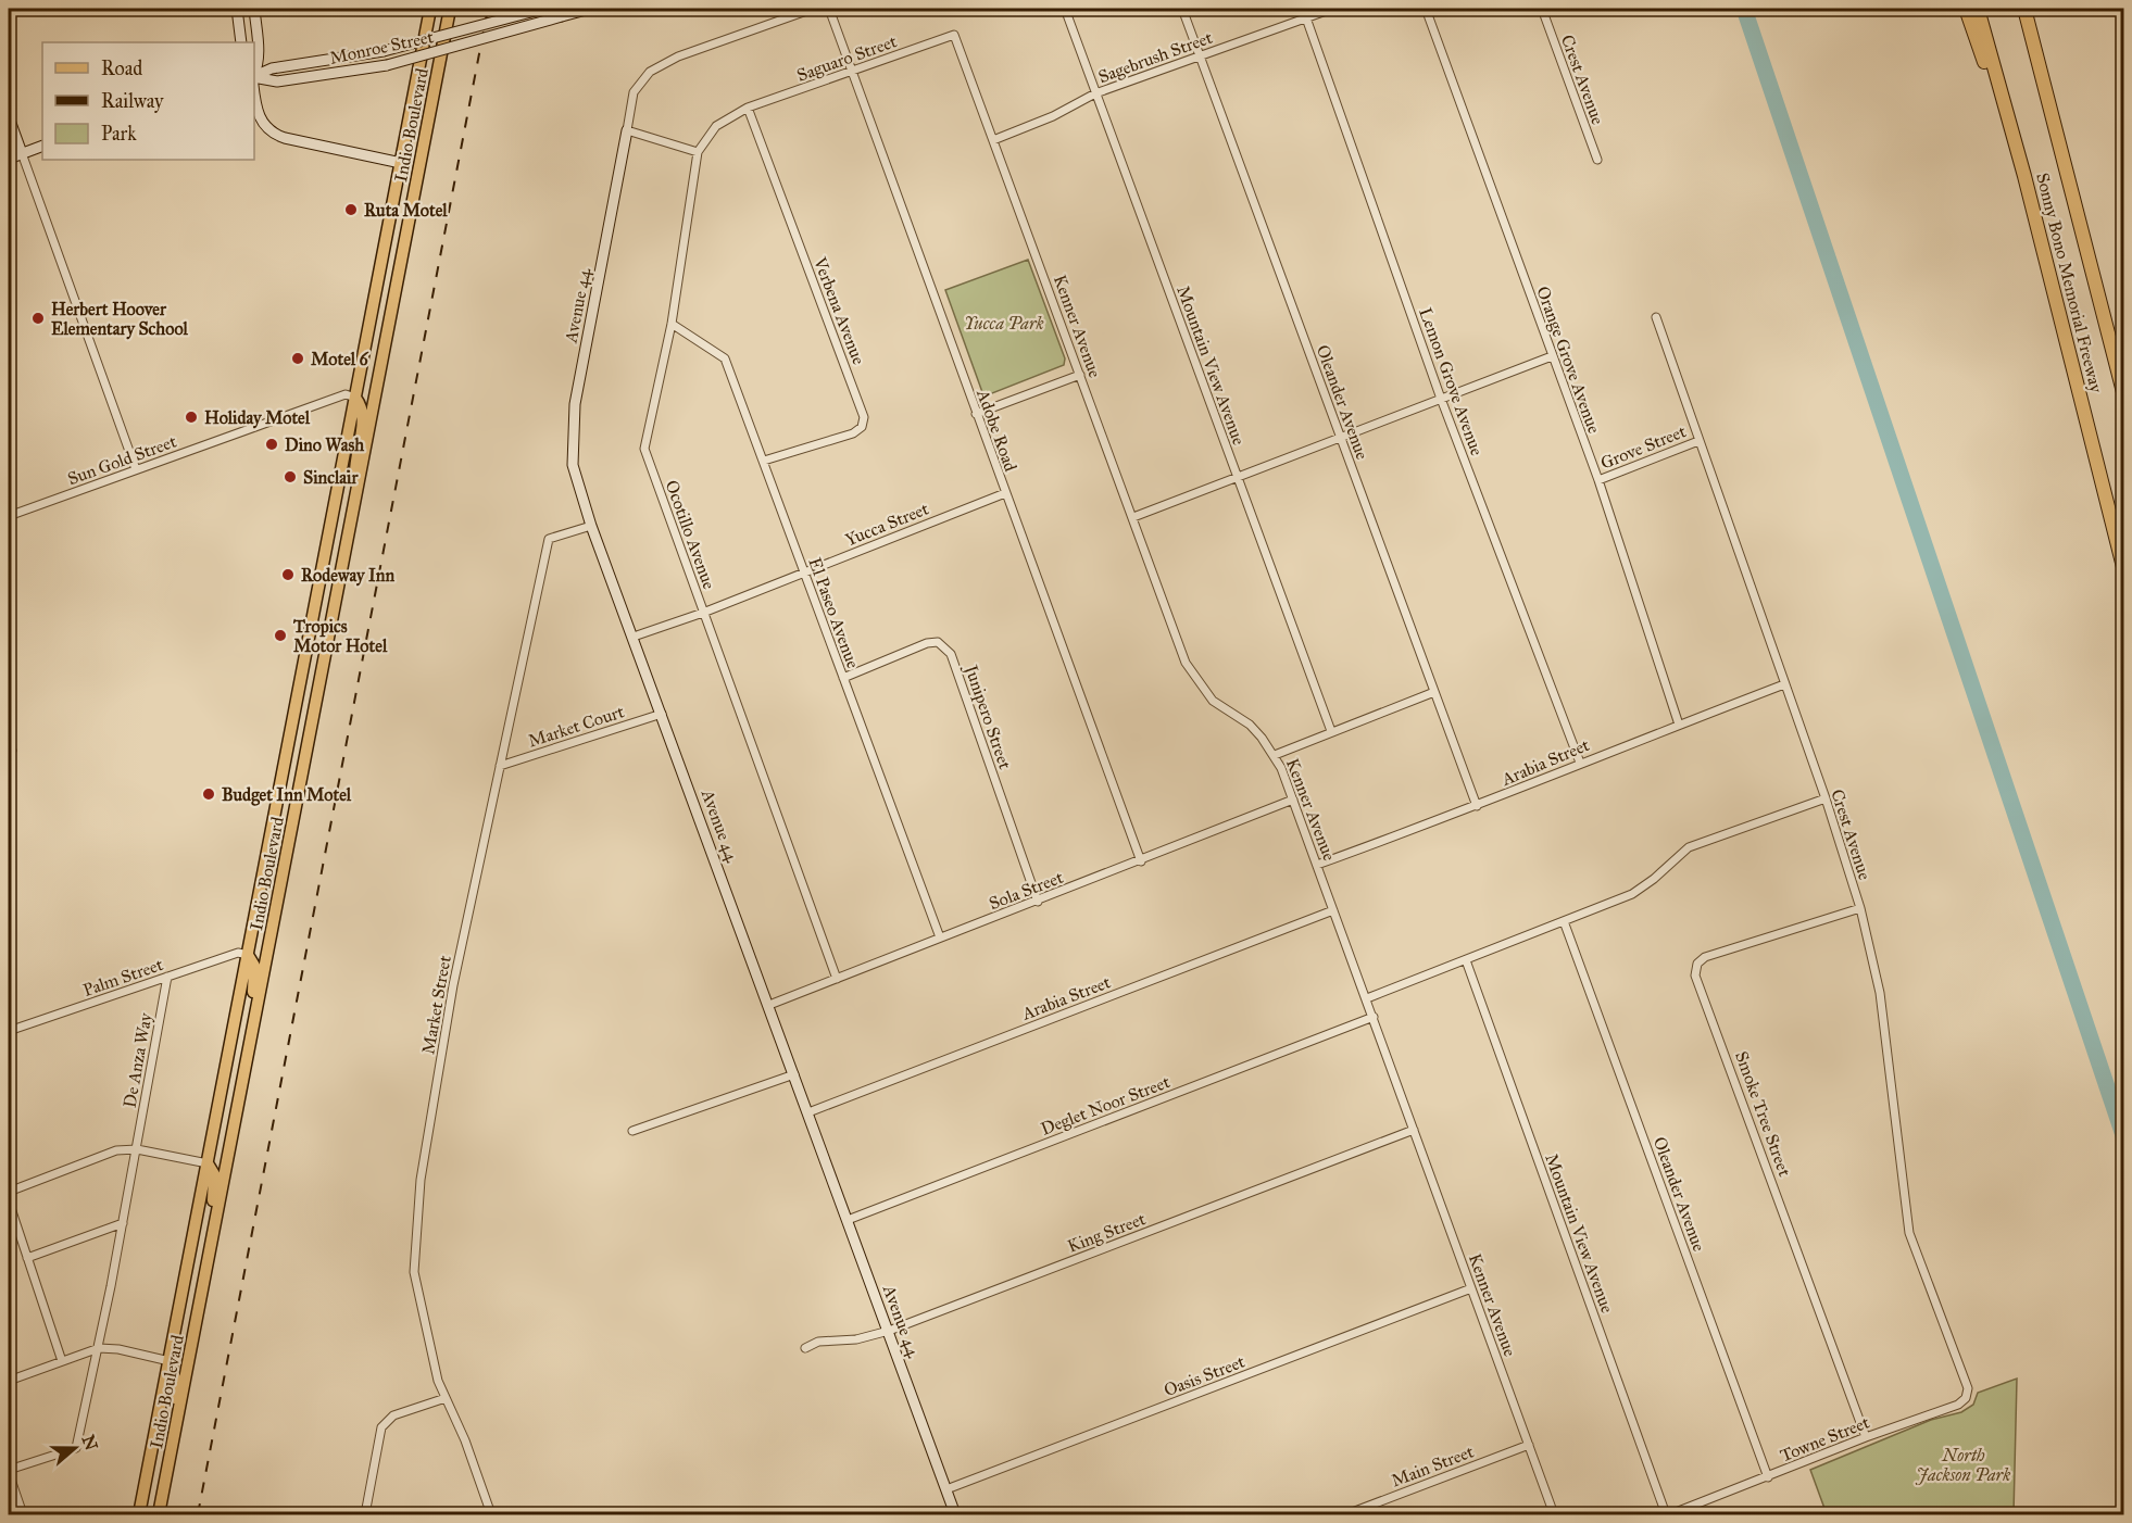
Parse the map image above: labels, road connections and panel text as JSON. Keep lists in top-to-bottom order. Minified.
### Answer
{"streets":{"highway":["Sonny Bono Memorial Freeway"],"main road":["Indio Boulevard"],"street":["Monroe Street","Sagebrush Street","Saguaro Street","Crest Avenue","Avenue 44","Verbena Avenue","Kenner Avenue","Orange Grove Avenue","Mountain View Avenue","Lemon Grove Avenue","Oleander Avenue","Adobe Road","Grove Street","Sun Gold Street","Yucca Street","Ocotillo Avenue","El Paseo Avenue","Junipero Street","Market Court","Arabia Street","Sola Street","Palm Street","Market Street","De Anza Way","Deglet Noor Street","Smoke Tree Street","King Street","Oasis Street","Towne Street","Main Street"]},"crossings":[["Sagebrush Street","Kenner Avenue"],["Sagebrush Street","Mountain View Avenue"],["Sagebrush Street","Lemon Grove Avenue"],["Sagebrush Street","Oleander Avenue"],["Saguaro Street","Verbena Avenue"],["Saguaro Street","Kenner Avenue"],["Saguaro Street","Adobe Road"],["Saguaro Street","Ocotillo Avenue"],["Crest Avenue","Grove Street"],["Crest Avenue","Arabia Street"],["Crest Avenue","Smoke Tree Street"],["Crest Avenue","Towne Street"],["Indio Boulevard","Sun Gold Street"],["Indio Boulevard","Palm Street"],["Avenue 44","Yucca Street"],["Avenue 44","Market Court"],["Avenue 44","Arabia Street"],["Avenue 44","Sola Street"],["Avenue 44","Market Street"],["Avenue 44","Deglet Noor Street"],["Avenue 44","King Street"],["Avenue 44","Oasis Street"],["Verbena Avenue","Ocotillo Avenue"],["Verbena Avenue","El Paseo Avenue"],["Kenner Avenue","Arabia Street"],["Kenner Avenue","Sola Street"],["Kenner Avenue","Deglet Noor Street"],["Kenner Avenue","King Street"],["Kenner Avenue","Oasis Street"],["Kenner Avenue","Main Street"],["Orange Grove Avenue","Grove Street"],["Orange Grove Avenue","Arabia Street"],["Mountain View Avenue","Towne Street"],["Lemon Grove Avenue","Arabia Street"],["Oleander Avenue","Arabia Street"],["Oleander Avenue","Towne Street"],["Adobe Road","Yucca Street"],["Adobe Road","Sola Street"],["Yucca Street","Ocotillo Avenue"],["Yucca Street","El Paseo Avenue"],["Ocotillo Avenue","El Paseo Avenue"],["Ocotillo Avenue","Sola Street"],["El Paseo Avenue","Junipero Street"],["El Paseo Avenue","Sola Street"],["Junipero Street","Sola Street"],["Market Court","Market Street"],["Palm Street","De Anza Way"],["Smoke Tree Street","Towne Street"]],"parks":["Yucca Park","North Jackson Park"],"places":["Ruta Motel","Herbert Hoover Elementary School","Motel 6","Holiday Motel","Dino Wash","Sinclair","Rodeway Inn","Tropics Motor Hotel","Budget Inn Motel"],"legend":["Road","Railway","Park"],"north":"right"}
